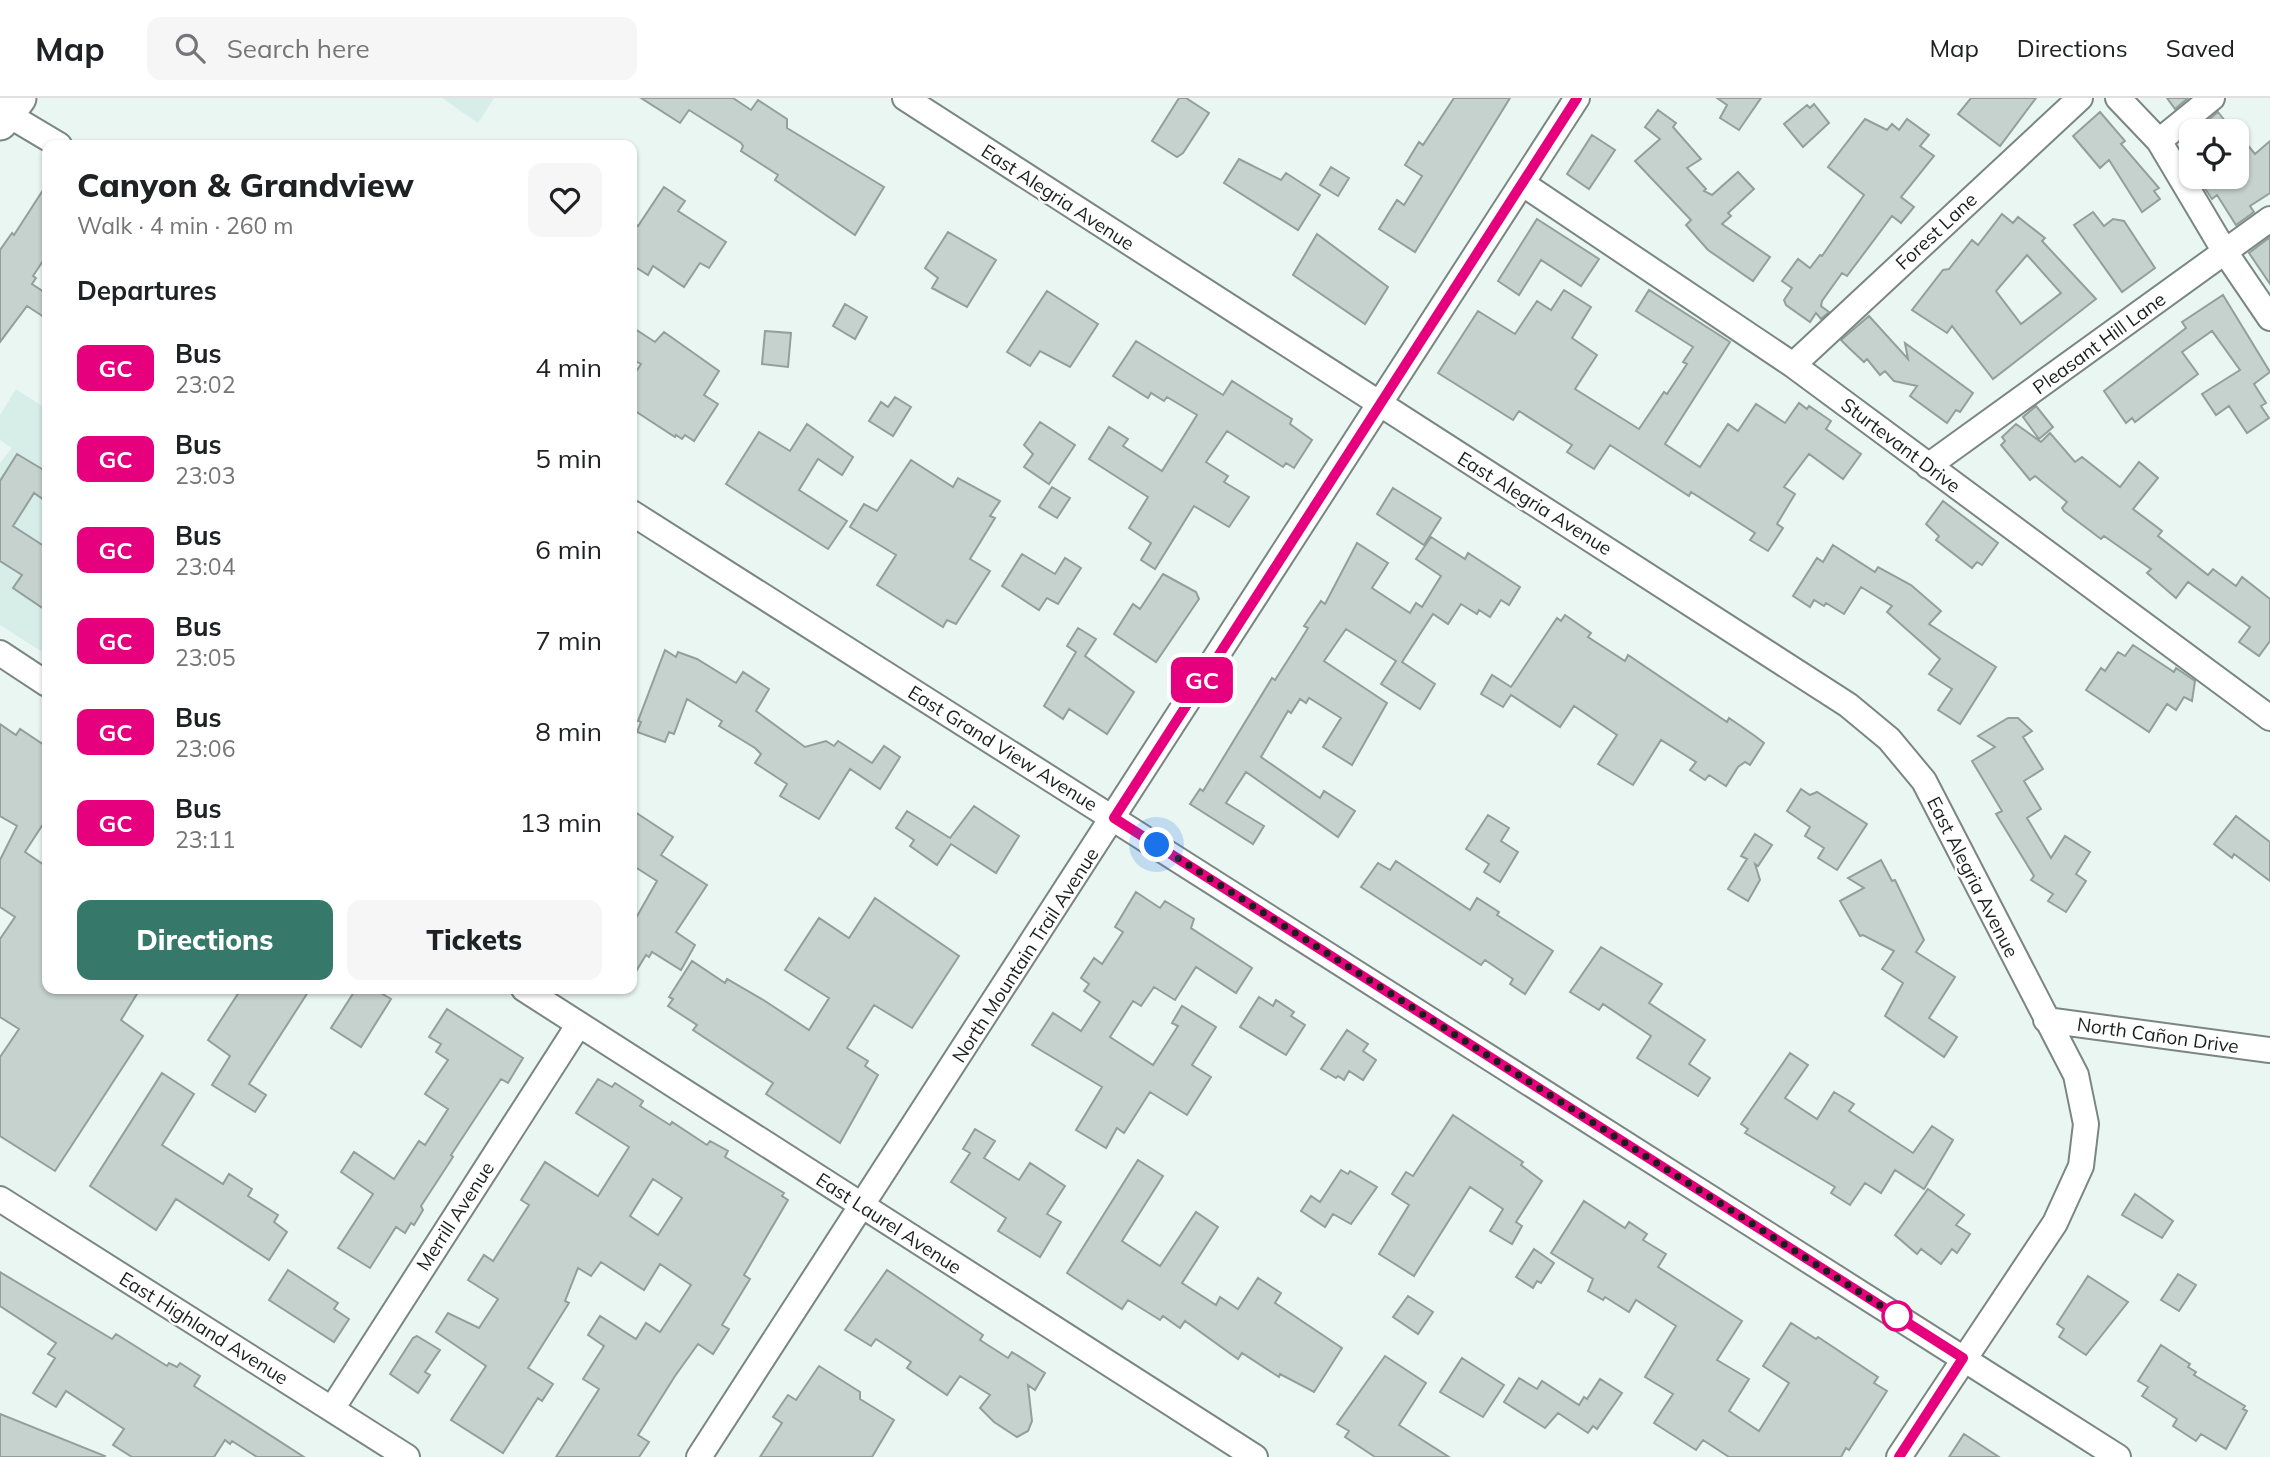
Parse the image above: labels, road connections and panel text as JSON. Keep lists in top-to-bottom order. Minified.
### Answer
{"streets":{"street":["East Alegria Avenue","Forest Lane","Pleasant Hill Lane","Sturtevant Drive","East Grand View Avenue","North Mountain Trail Avenue","North Cañon Drive","Merrill Avenue","East Laurel Avenue","East Highland Avenue"]},"crossings":[["East Alegria Avenue","East Grand View Avenue"],["East Alegria Avenue","North Mountain Trail Avenue"],["East Alegria Avenue","North Cañon Drive"],["Forest Lane","Sturtevant Drive"],["Pleasant Hill Lane","Sturtevant Drive"],["Sturtevant Drive","North Mountain Trail Avenue"],["East Grand View Avenue","North Mountain Trail Avenue"],["North Mountain Trail Avenue","East Laurel Avenue"],["Merrill Avenue","East Laurel Avenue"],["Merrill Avenue","East Highland Avenue"]],"lines":["bus line GC"],"page":{"header":"Map","search":"Search here","nav":["Map","Directions","Saved"],"on_map":"GC","heading":[["Canyon & Grandview","Walk · 4 min · 260 m"],"Departures"],"list":[{"mark":"GC","name":"Bus","note":"23:02","value":"4 min"},{"mark":"GC","name":"Bus","note":"23:03","value":"5 min"},{"mark":"GC","name":"Bus","note":"23:04","value":"6 min"},{"mark":"GC","name":"Bus","note":"23:05","value":"7 min"},{"mark":"GC","name":"Bus","note":"23:06","value":"8 min"},{"mark":"GC","name":"Bus","note":"23:11","value":"13 min"}],"buttons":["Directions","Tickets"]}}
